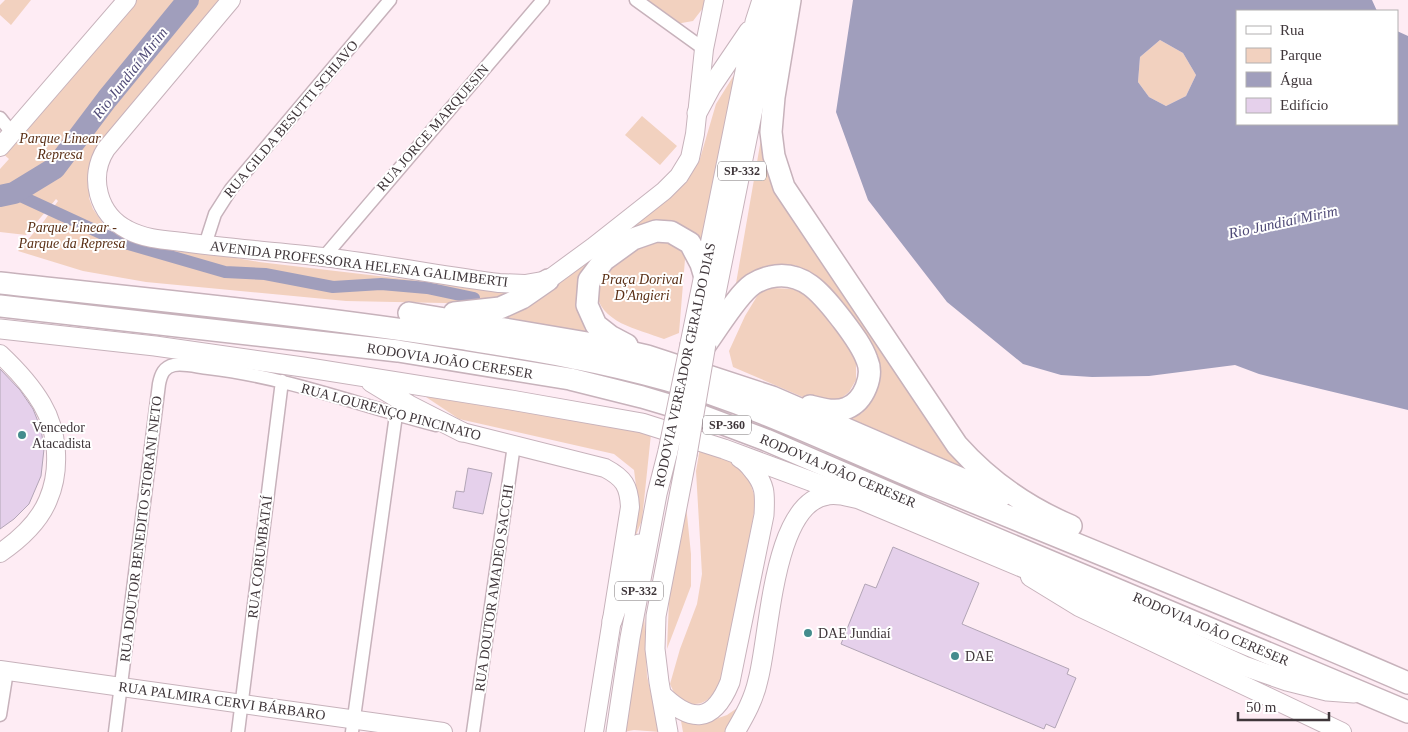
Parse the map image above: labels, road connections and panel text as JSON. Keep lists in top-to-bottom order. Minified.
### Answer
{"streets":{"highway":["RODOVIA JOÃO CERESER","SP-360"],"main road":["SP-332","RODOVIA VEREADOR GERALDO DIAS"],"street":["RUA GILDA BESUTTI SCHIAVO","RUA JORGE MARQUESIN","AVENIDA PROFESSORA HELENA GALIMBERTI","RUA LOURENÇO PINCINATO","RUA DOUTOR BENEDITO STORANI NETO","RUA CORUMBATAÍ","RUA DOUTOR AMADEO SACCHI","RUA PALMIRA CERVI BÁRBARO"]},"crossings":[["RUA GILDA BESUTTI SCHIAVO","AVENIDA PROFESSORA HELENA GALIMBERTI"],["RUA JORGE MARQUESIN","AVENIDA PROFESSORA HELENA GALIMBERTI"],["RUA LOURENÇO PINCINATO","RUA DOUTOR BENEDITO STORANI NETO"],["RUA LOURENÇO PINCINATO","RUA CORUMBATAÍ"],["RUA LOURENÇO PINCINATO","RUA DOUTOR AMADEO SACCHI"],["RUA DOUTOR BENEDITO STORANI NETO","RUA PALMIRA CERVI BÁRBARO"],["RUA CORUMBATAÍ","RUA PALMIRA CERVI BÁRBARO"]],"water":["Rio Jundiaí Mirim"],"parks":["Parque Linear Represa","Parque Linear - Parque da Represa","Praça Dorival D'Angieri"],"places":["Vencedor Atacadista","DAE Jundiaí","DAE"],"legend":["Rua","Parque","Água","Edifício"],"scale_bar":"50 m"}
